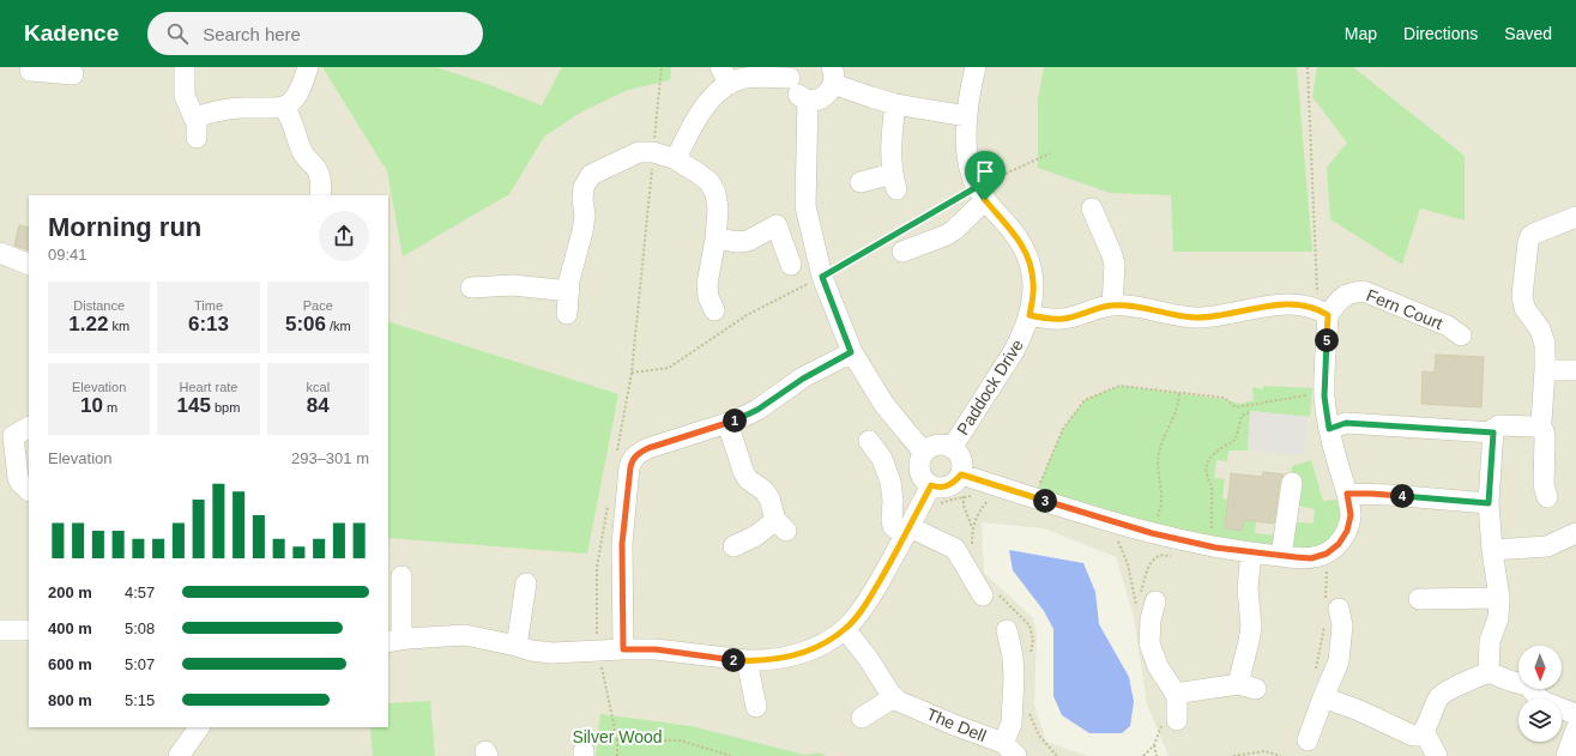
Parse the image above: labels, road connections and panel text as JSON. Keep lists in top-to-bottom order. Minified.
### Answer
{"streets":{"street":["Fern Court","Paddock Drive","The Dell"]},"parks":["Silver Wood"],"north":"bottom","page":{"header":"Kadence","search":"Search here","nav":["Map","Directions","Saved"],"heading":["Morning run","09:41"],"stats":[["Distance","1.22 km"],["Time","6:13"],["Pace","5:06 /km"],["Elevation","10 m"],["Heart rate","145 bpm"],["kcal","84"]],"pins":["5","1","4","3","2"],"chart":["Elevation","293–301 m"],"list":[{"name":"200 m","note":"4:57"},{"name":"400 m","note":"5:08"},{"name":"600 m","note":"5:07"},{"name":"800 m","note":"5:15"}]}}
